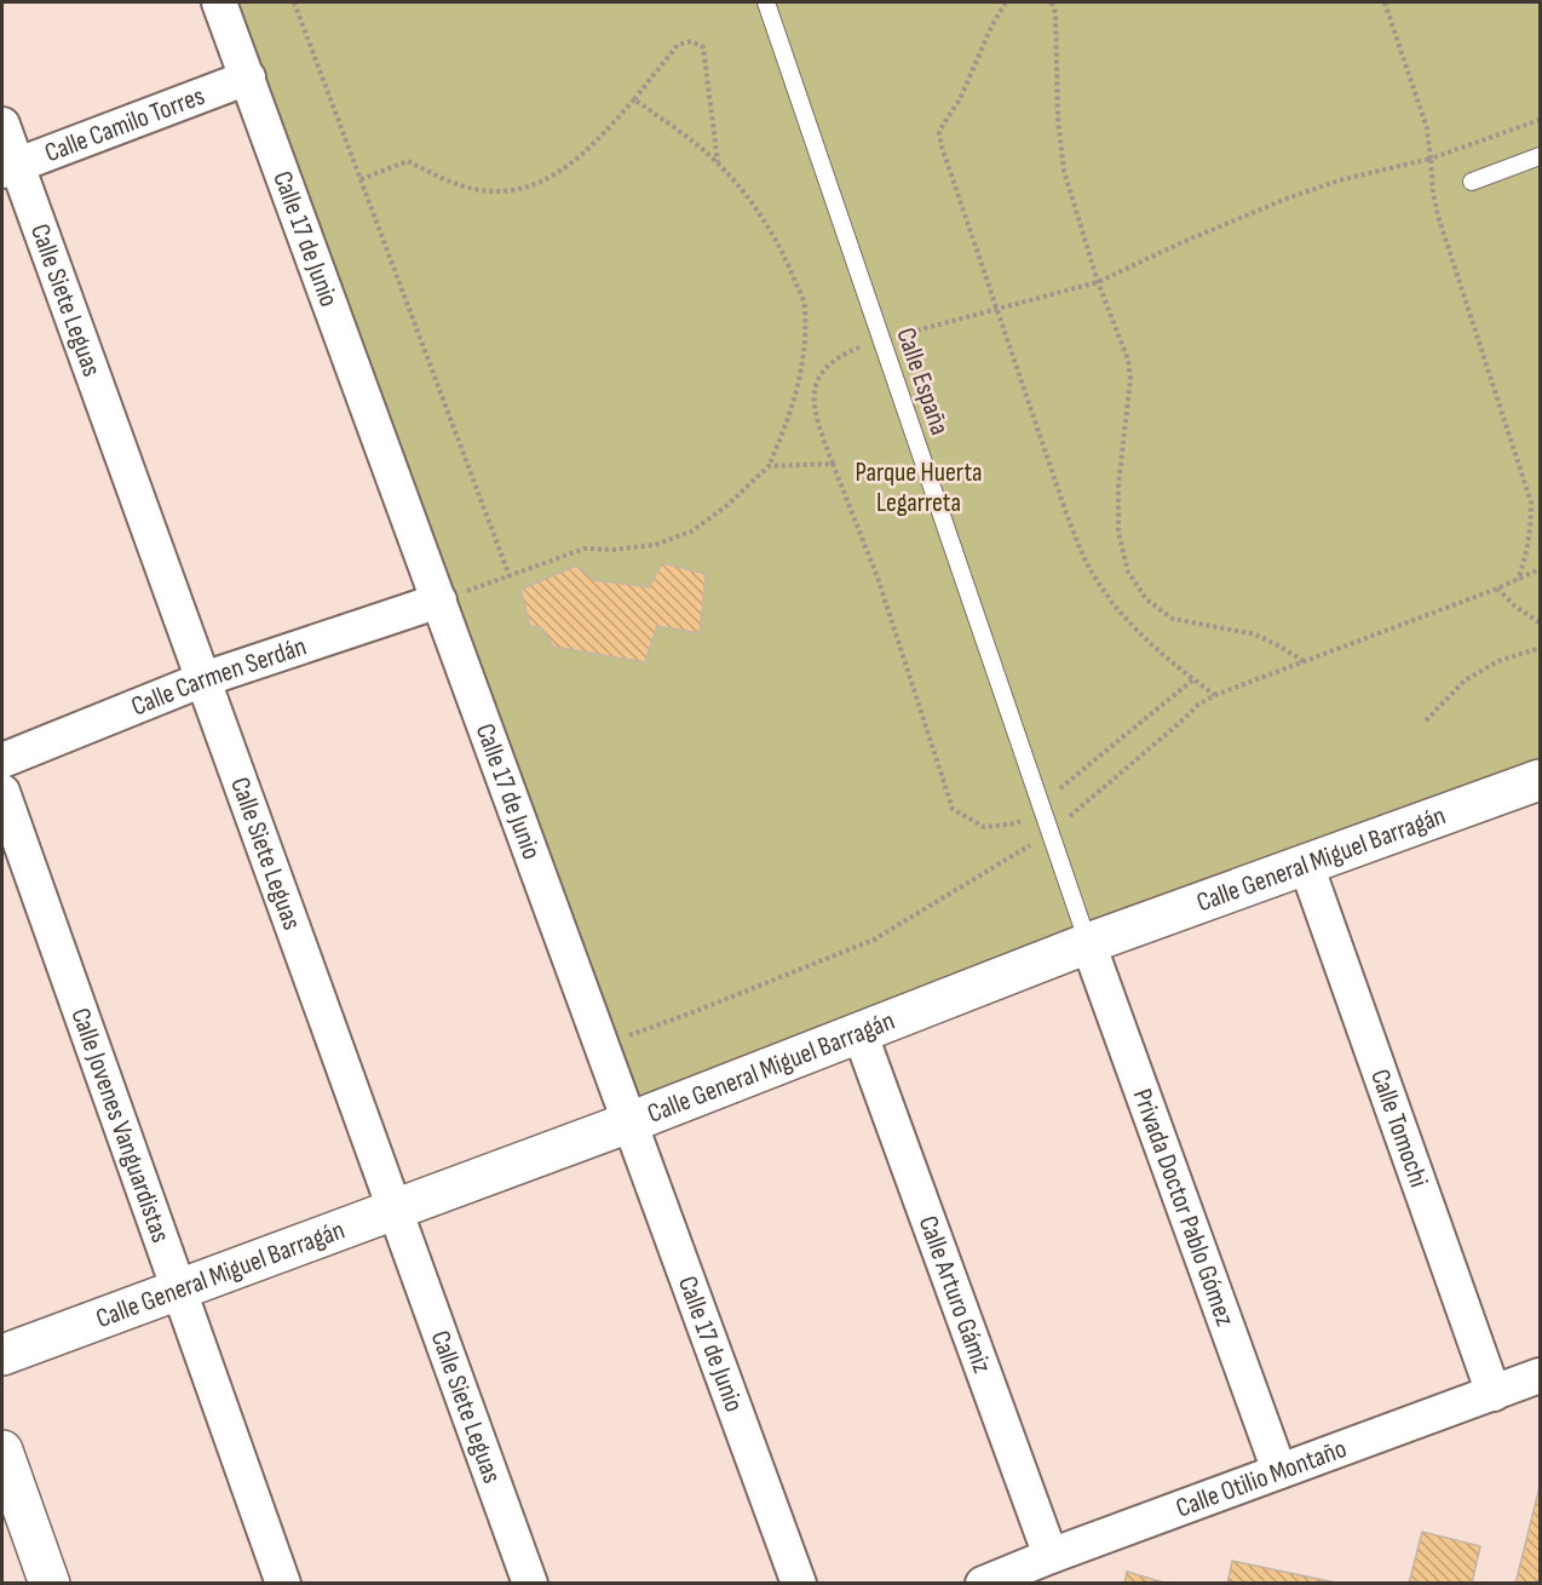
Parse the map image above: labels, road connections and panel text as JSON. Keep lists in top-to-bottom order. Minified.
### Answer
{"streets":{"main road":["Calle General Miguel Barragán"],"street":["Calle Camilo Torres","Calle 17 de Junio","Calle Siete Leguas","Calle Carmen Serdán","Calle Jovenes Vanguardistas","Calle Tomochi","Privada Doctor Pablo Gómez","Calle Arturo Gámiz","Calle Otilio Montaño"],"lane":["Calle España"]},"crossings":[["Calle Camilo Torres","Calle 17 de Junio"],["Calle Camilo Torres","Calle Siete Leguas"],["Calle 17 de Junio","Calle Carmen Serdán"],["Calle 17 de Junio","Calle General Miguel Barragán"],["Calle Siete Leguas","Calle Carmen Serdán"],["Calle Siete Leguas","Calle General Miguel Barragán"],["Calle España","Calle General Miguel Barragán"],["Calle España","Privada Doctor Pablo Gómez"],["Calle General Miguel Barragán","Calle Jovenes Vanguardistas"],["Calle General Miguel Barragán","Calle Tomochi"],["Calle General Miguel Barragán","Privada Doctor Pablo Gómez"],["Calle General Miguel Barragán","Calle Arturo Gámiz"],["Calle Tomochi","Calle Otilio Montaño"],["Privada Doctor Pablo Gómez","Calle Otilio Montaño"],["Calle Arturo Gámiz","Calle Otilio Montaño"]],"parks":["Parque Huerta Legarreta"]}
